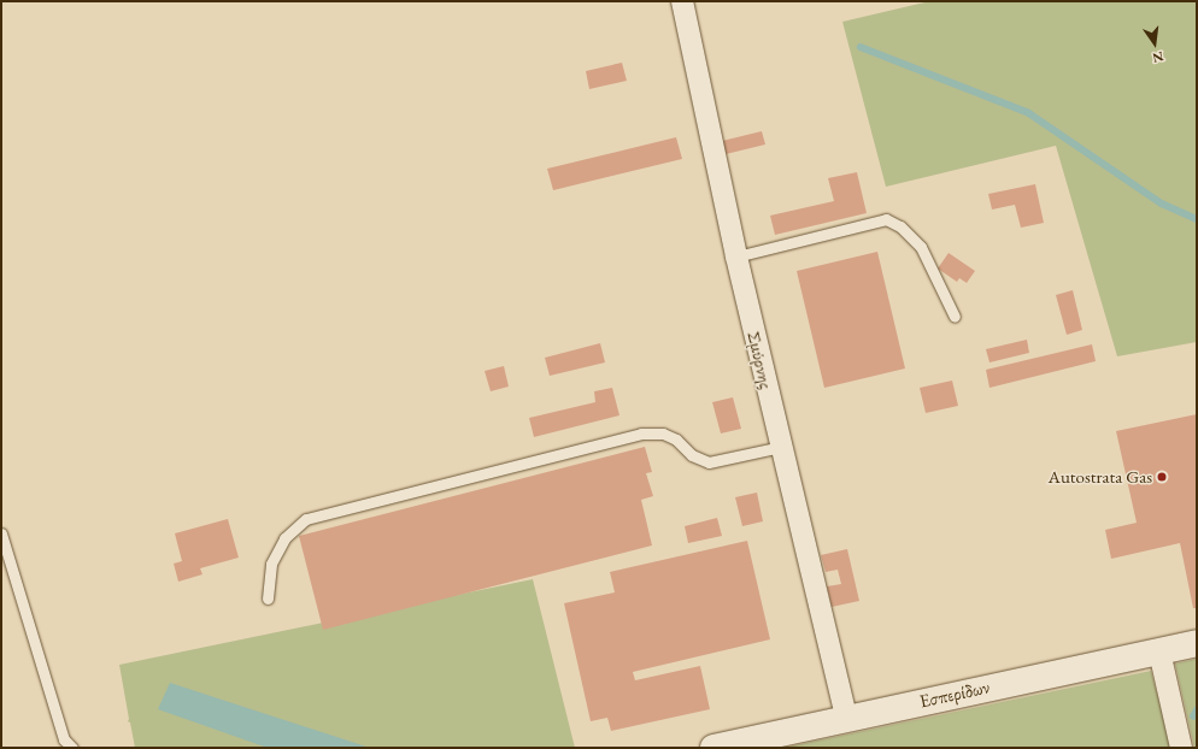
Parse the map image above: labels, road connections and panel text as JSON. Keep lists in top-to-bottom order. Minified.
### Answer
{"streets":{"street":["Σμύρνης","Εσπερίδων"]},"crossings":[["Σμύρνης","Εσπερίδων"]],"places":["Autostrata Gas"],"north":"bottom"}
